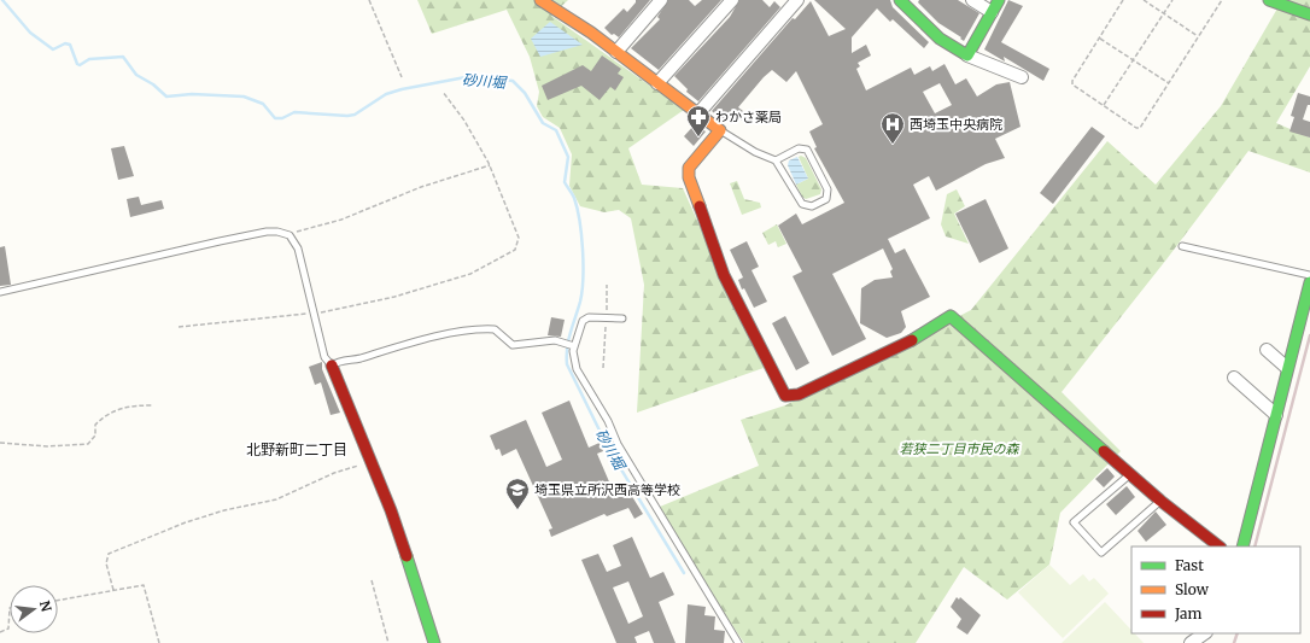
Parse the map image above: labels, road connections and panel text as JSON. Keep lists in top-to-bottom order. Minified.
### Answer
{"districts":["北野新町二丁目"],"water":["砂川堀"],"parks":["若狭二丁目市民の森"],"places":{"pharmacy":["わかさ薬局"],"hospital":["西埼玉中央病院"],"school or university":["埼玉県立所沢西高等学校"]},"legend":["Fast","Slow","Jam"],"north":"right"}
